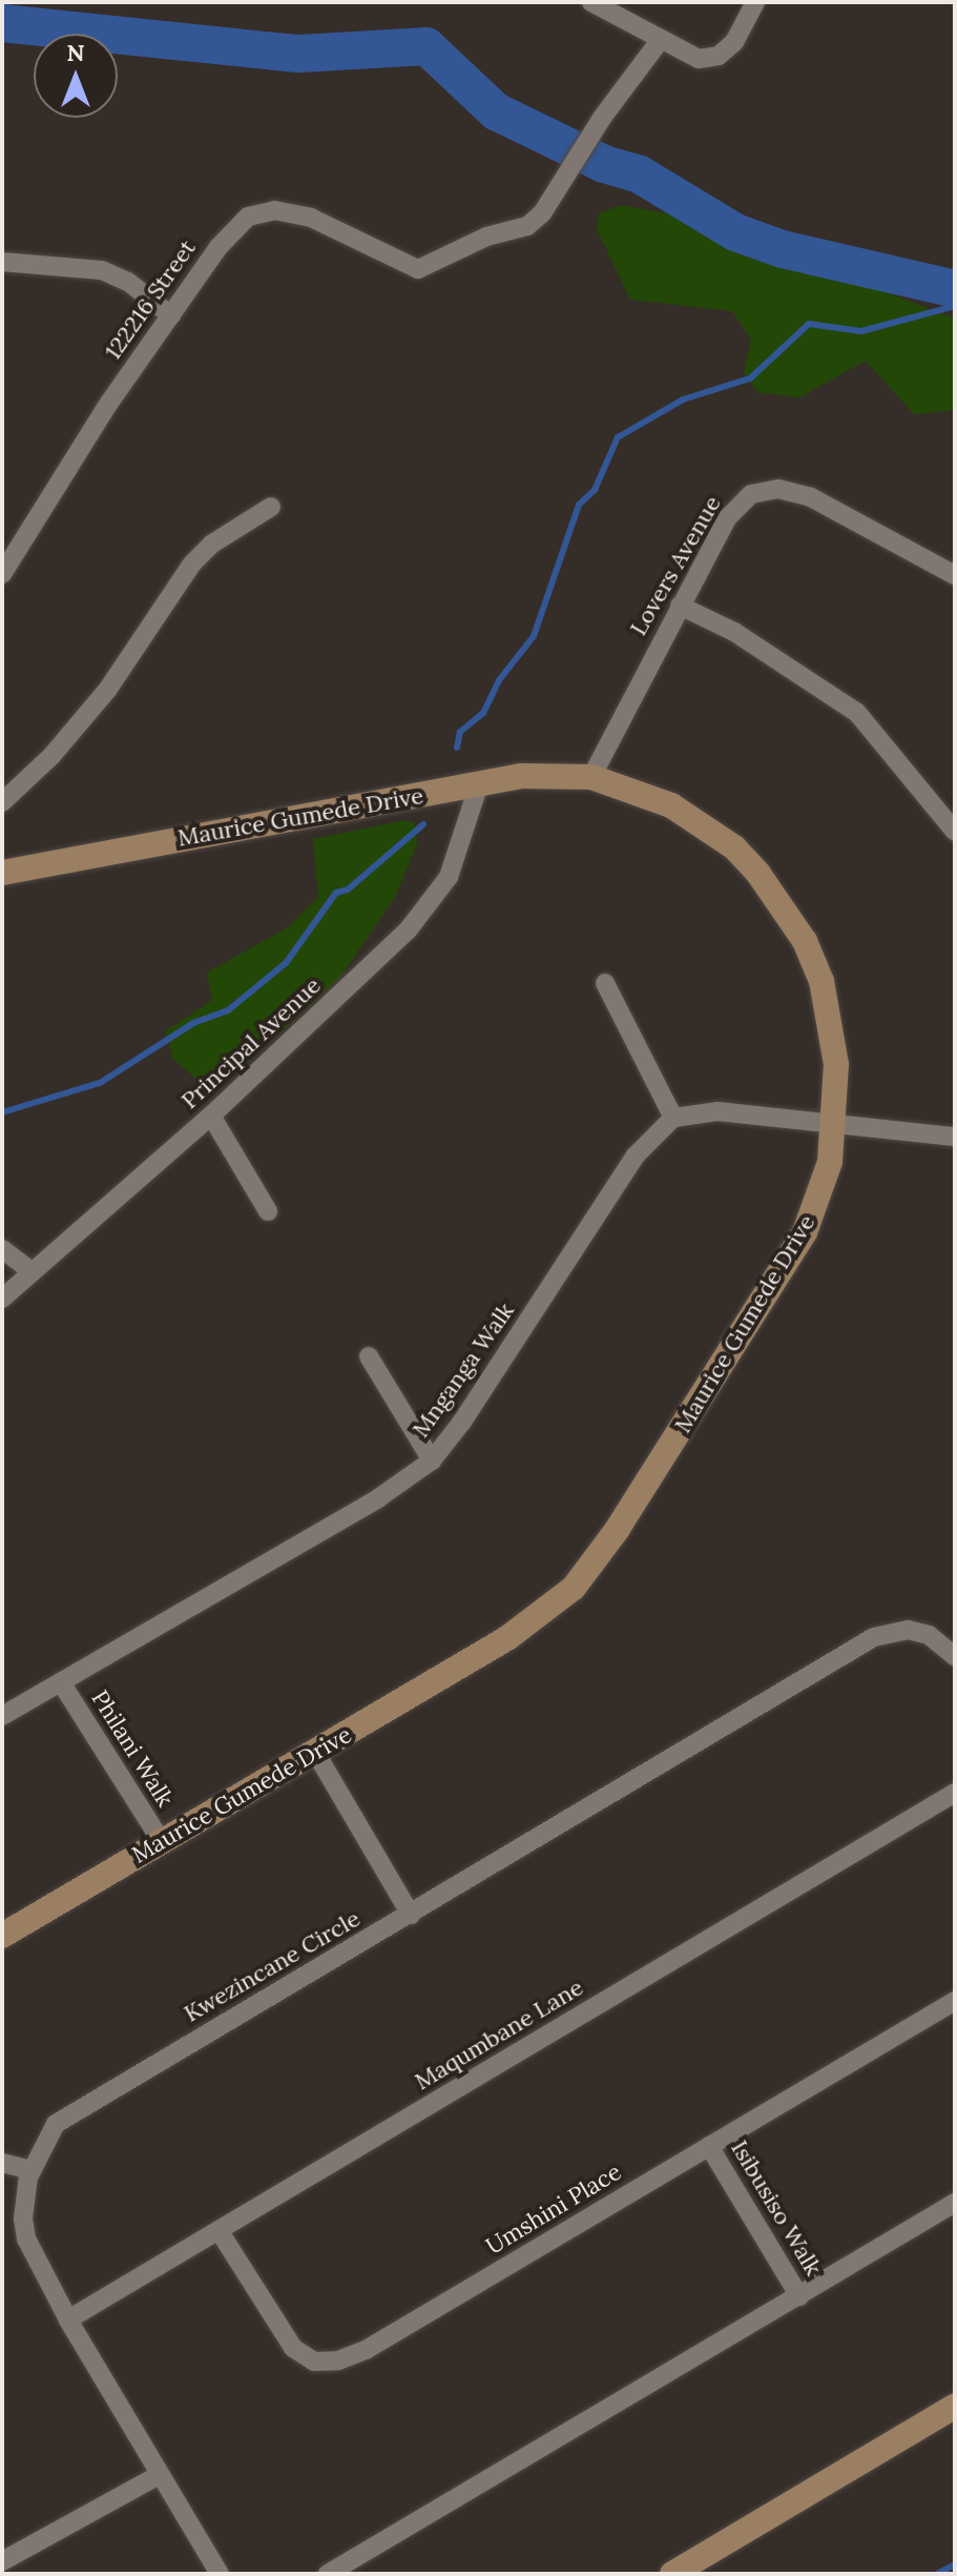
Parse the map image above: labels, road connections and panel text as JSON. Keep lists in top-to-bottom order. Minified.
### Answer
{"streets":{"street":["122216 Street","Lovers Avenue","Maurice Gumede Drive","Principal Avenue","Mnganga Walk","Philani Walk","Kwezincane Circle","Maqumbane Lane","Isibusiso Walk","Umshini Place"]},"crossings":[["Lovers Avenue","Maurice Gumede Drive"],["Maurice Gumede Drive","Principal Avenue"],["Maurice Gumede Drive","Philani Walk"],["Mnganga Walk","Philani Walk"],["Kwezincane Circle","Maqumbane Lane"],["Maqumbane Lane","Umshini Place"],["Isibusiso Walk","Umshini Place"]],"north":"top"}
